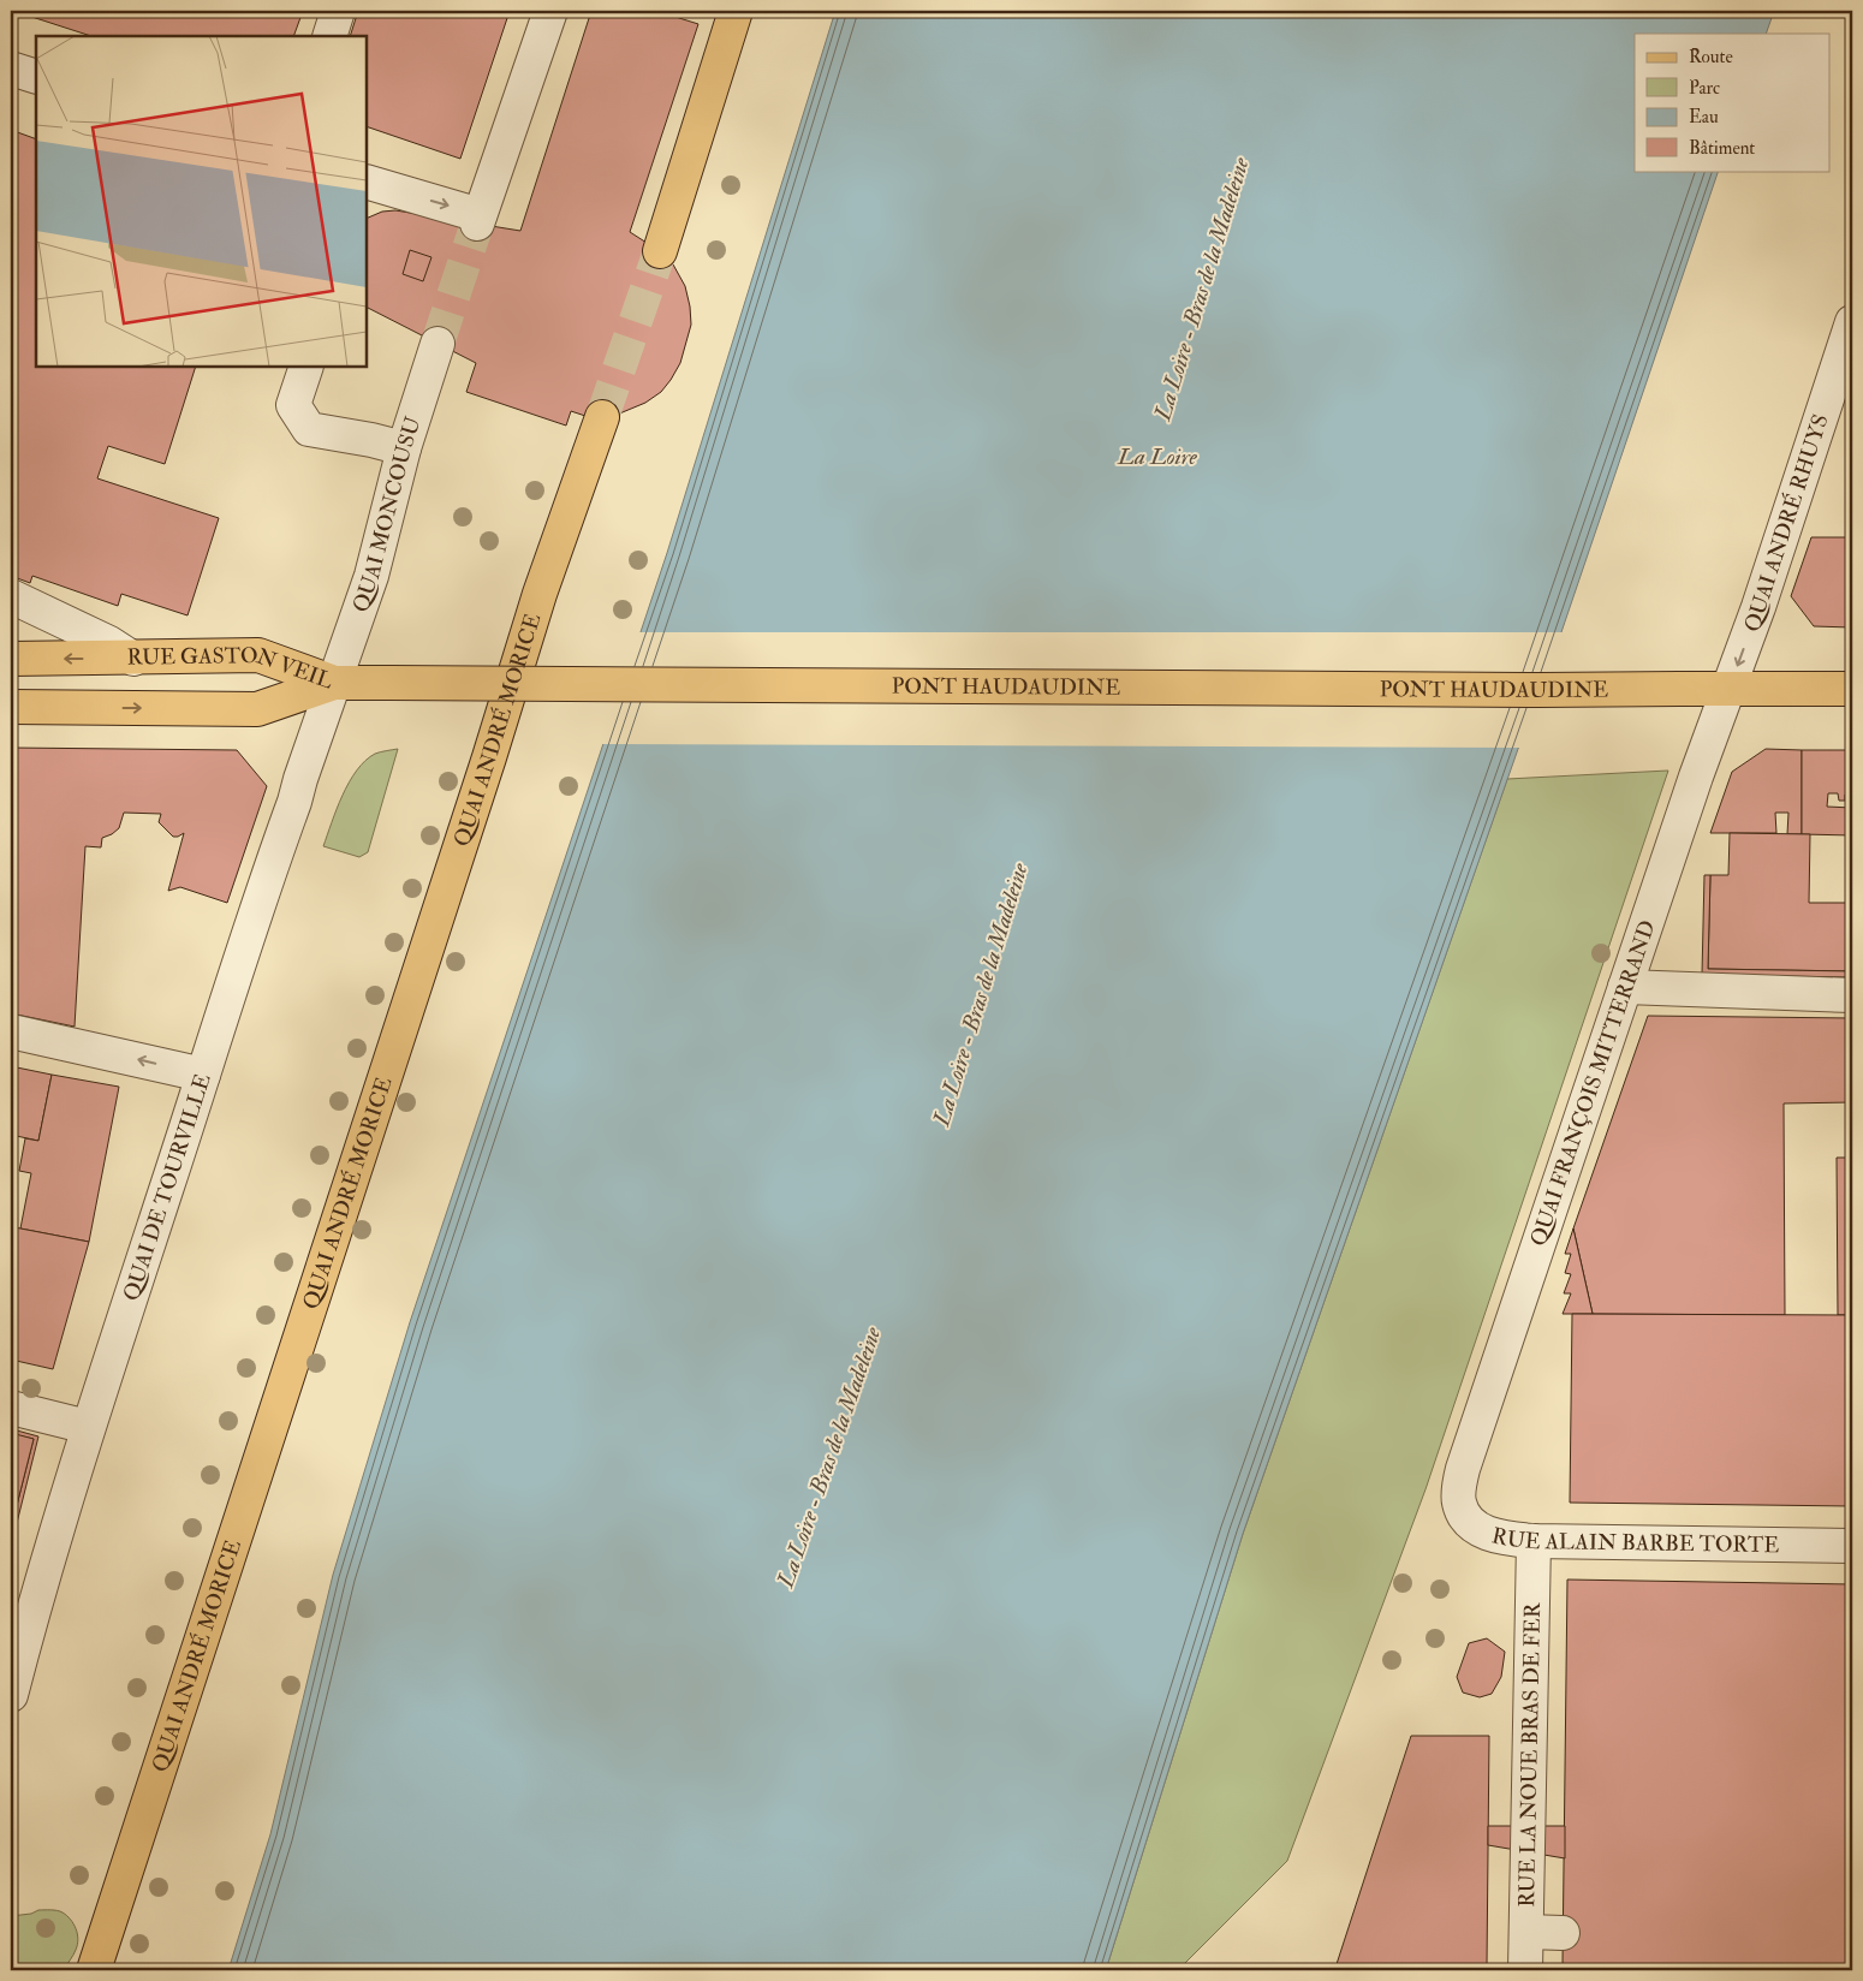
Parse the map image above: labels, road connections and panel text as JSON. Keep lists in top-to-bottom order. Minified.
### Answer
{"streets":{"main road":["RUE GASTON VEIL","PONT HAUDAUDINE","QUAI ANDRÉ MORICE"],"street":["QUAI MONCOUSU","QUAI ANDRÉ RHUYS","QUAI FRANÇOIS MITTERRAND","QUAI DE TOURVILLE","RUE ALAIN BARBE TORTE","RUE LA NOUE BRAS DE FER"]},"crossings":[["QUAI MONCOUSU","RUE GASTON VEIL"],["QUAI MONCOUSU","PONT HAUDAUDINE"],["QUAI MONCOUSU","QUAI DE TOURVILLE"],["QUAI ANDRÉ RHUYS","PONT HAUDAUDINE"],["QUAI ANDRÉ RHUYS","QUAI FRANÇOIS MITTERRAND"],["RUE GASTON VEIL","PONT HAUDAUDINE"],["RUE GASTON VEIL","QUAI DE TOURVILLE"],["PONT HAUDAUDINE","QUAI FRANÇOIS MITTERRAND"],["PONT HAUDAUDINE","QUAI DE TOURVILLE"],["QUAI FRANÇOIS MITTERRAND","RUE ALAIN BARBE TORTE"],["RUE ALAIN BARBE TORTE","RUE LA NOUE BRAS DE FER"]],"one_way":["QUAI ANDRÉ RHUYS"],"water":["La Loire - Bras de la Madeleine","La Loire"],"legend":["Route","Parc","Eau","Bâtiment"]}
